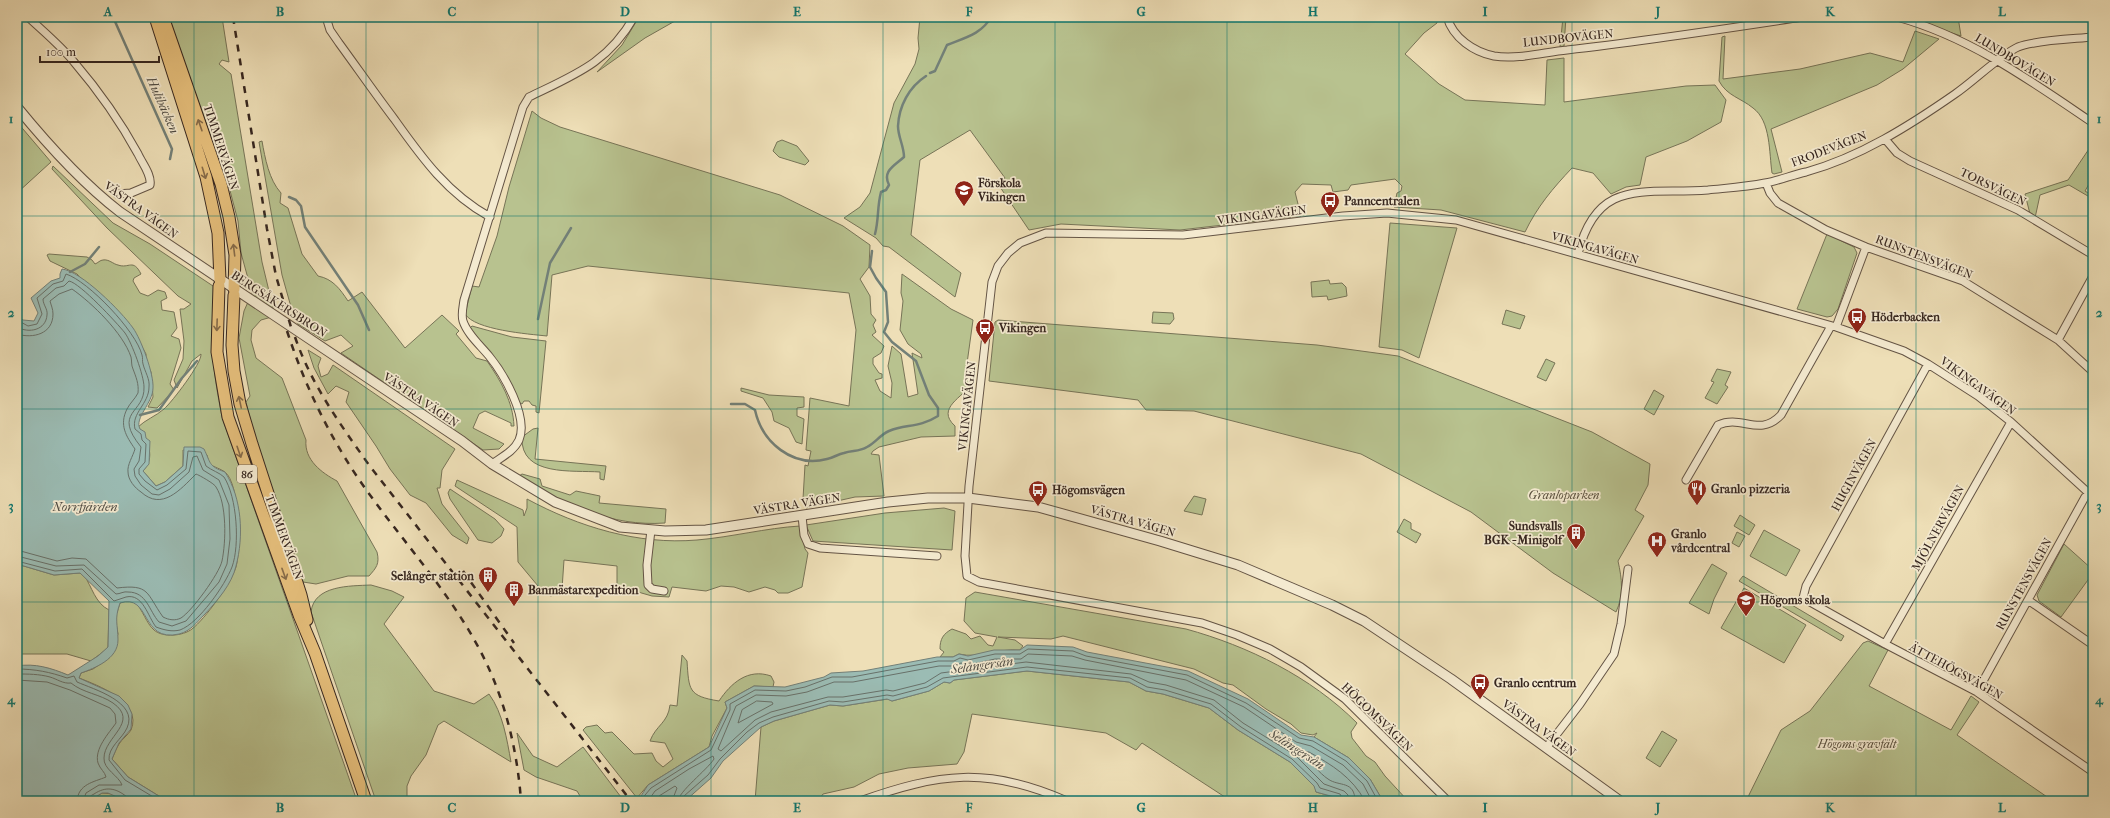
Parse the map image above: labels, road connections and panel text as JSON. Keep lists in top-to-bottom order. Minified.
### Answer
{"streets":{"main road":["TIMMERVÄGEN","86"],"street":["LUNDBOVÄGEN","FRODEVÄGEN","TORSVÄGEN","VÄSTRA VÄGEN","VIKINGAVÄGEN","RUNSTENSVÄGEN","BERGSÅKERSBRON","HUGINVÄGEN","MJÖLNERVÄGEN","ÄTTEHÖGSVÄGEN","HÖGOMSVÄGEN"]},"crossings":[["LUNDBOVÄGEN","FRODEVÄGEN"],["TIMMERVÄGEN","BERGSÅKERSBRON"],["FRODEVÄGEN","TORSVÄGEN"],["FRODEVÄGEN","VIKINGAVÄGEN"],["FRODEVÄGEN","RUNSTENSVÄGEN"],["VÄSTRA VÄGEN","VIKINGAVÄGEN"],["VÄSTRA VÄGEN","BERGSÅKERSBRON"],["VÄSTRA VÄGEN","HÖGOMSVÄGEN"],["VIKINGAVÄGEN","RUNSTENSVÄGEN"],["VIKINGAVÄGEN","HUGINVÄGEN"],["VIKINGAVÄGEN","MJÖLNERVÄGEN"],["VIKINGAVÄGEN","HÖGOMSVÄGEN"],["RUNSTENSVÄGEN","ÄTTEHÖGSVÄGEN"],["HUGINVÄGEN","ÄTTEHÖGSVÄGEN"],["MJÖLNERVÄGEN","ÄTTEHÖGSVÄGEN"]],"water":["Hulibäcken","Norrfjärden","Selångersån"],"parks":["Granloparken","Högoms gravfält"],"places":{"school or university":["Förskola Vikingen","Högoms skola"],"bus stop":["Panncentralen","Höderbacken","Vikingen","Högomsvägen","Granlo centrum"],"restaurant":["Granlo pizzeria"],"building":["Sundsvalls BGK - Minigolf","Selånger station","Banmästarexpedition"],"hospital":["Granlo vårdcentral"]},"scale_bar":"100 m","grid":{"columns":["A","B","C","D","E","F","G","H","I","J","K","L"],"rows":["1","2","3","4"]}}
